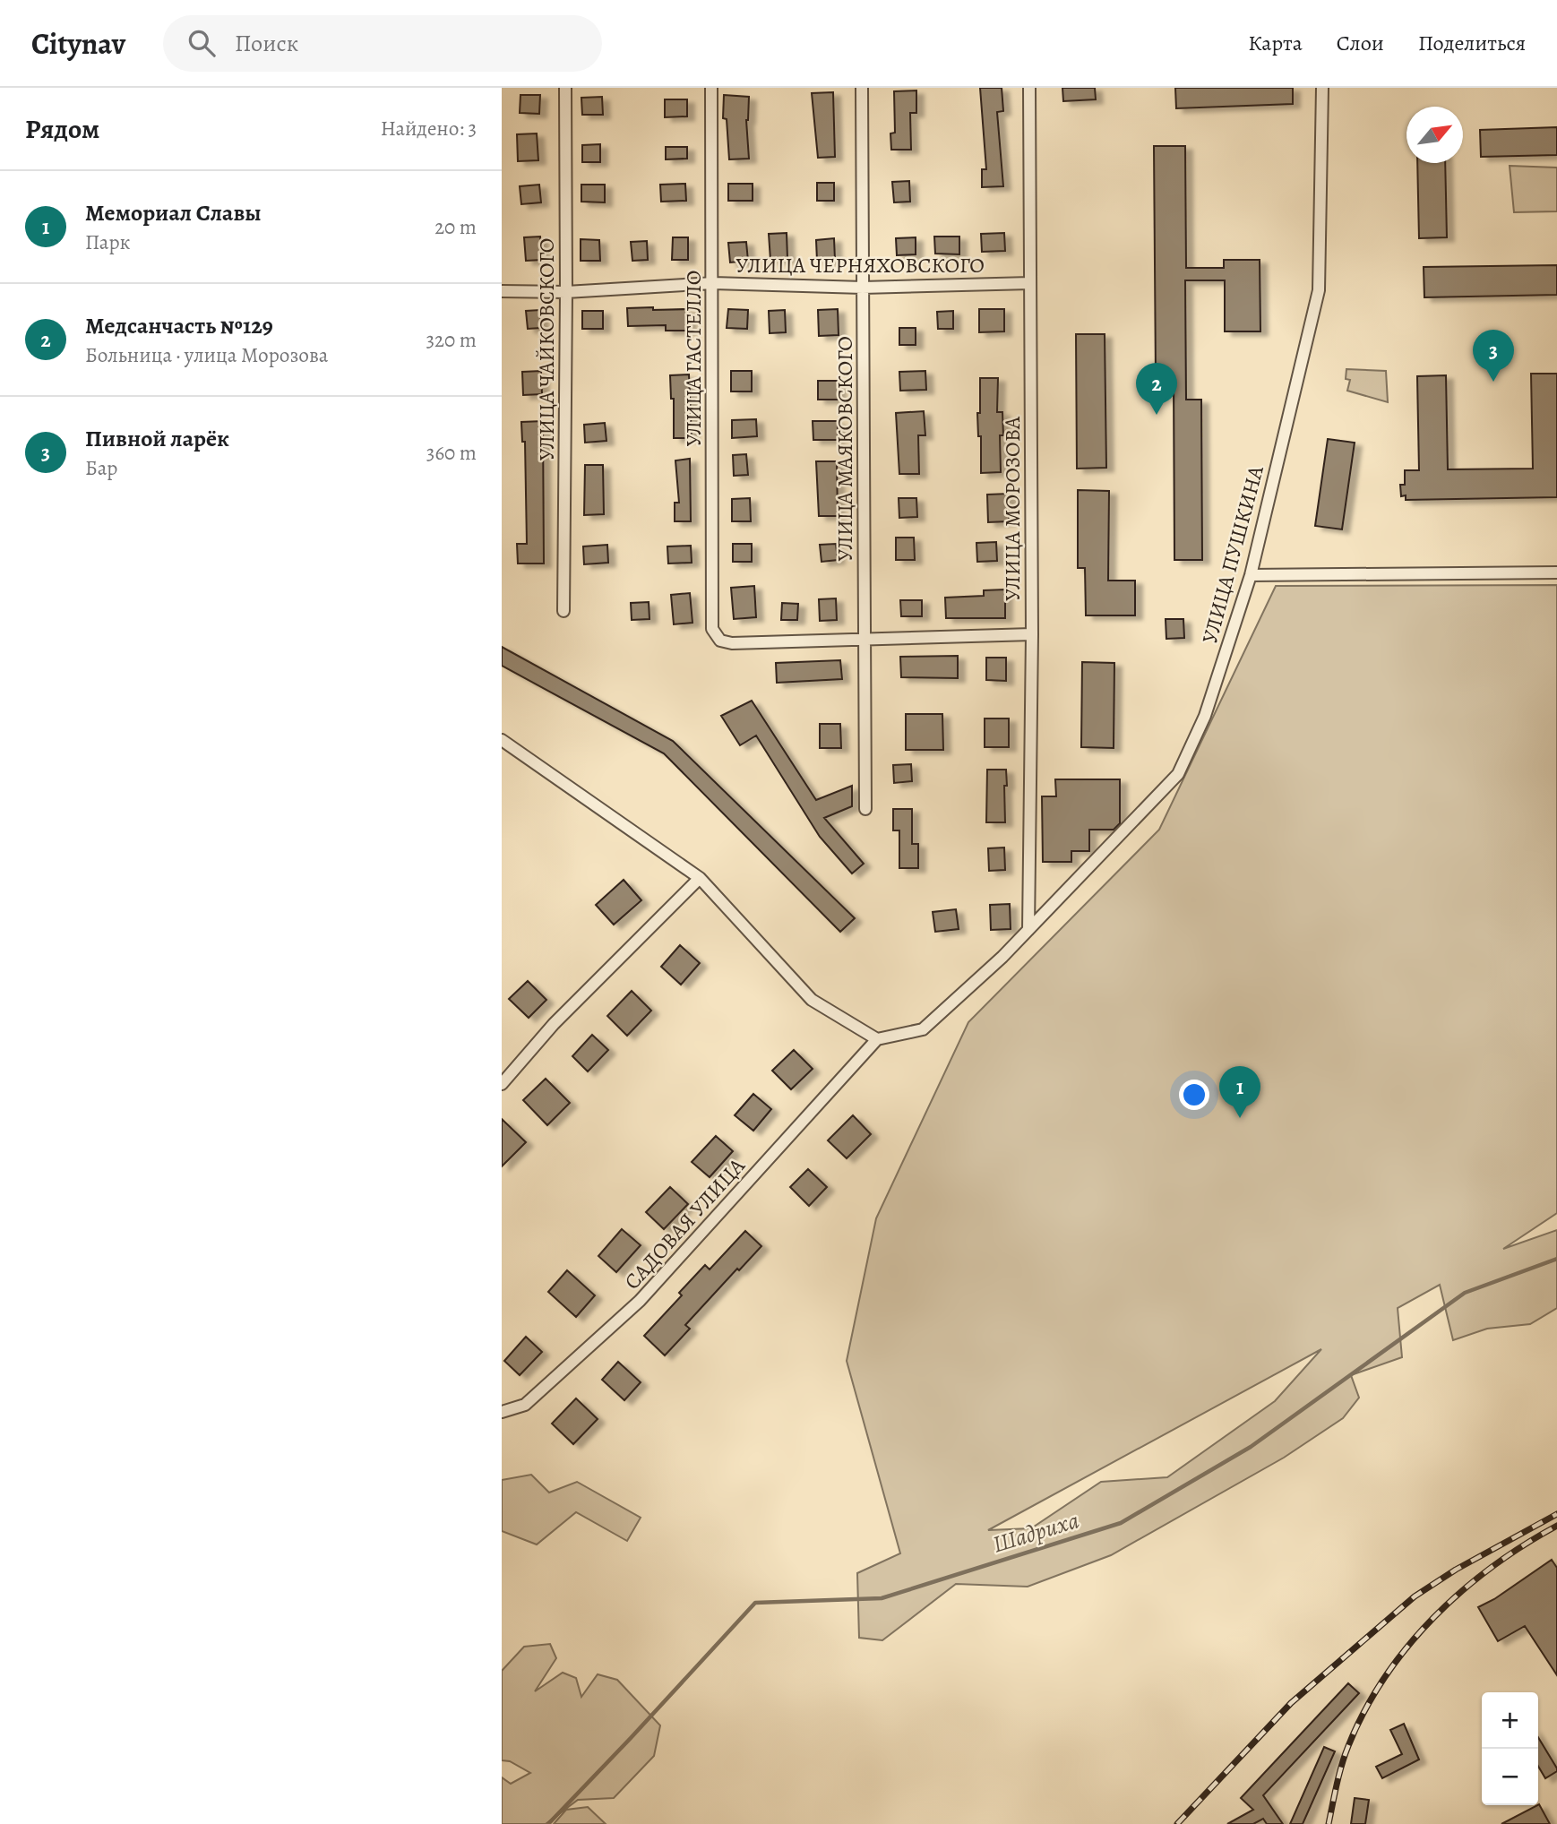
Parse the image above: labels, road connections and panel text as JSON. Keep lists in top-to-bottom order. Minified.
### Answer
{"streets":{"street":["УЛИЦА ЧЕРНЯХОВСКОГО","УЛИЦА ЧАЙКОВСКОГО","УЛИЦА ГАСТЕЛЛО","УЛИЦА МАЯКОВСКОГО","УЛИЦА МОРОЗОВА","УЛИЦА ПУШКИНА","САДОВАЯ УЛИЦА"]},"crossings":[["УЛИЦА ЧЕРНЯХОВСКОГО","УЛИЦА ЧАЙКОВСКОГО"],["УЛИЦА ЧЕРНЯХОВСКОГО","УЛИЦА ГАСТЕЛЛО"],["УЛИЦА ЧЕРНЯХОВСКОГО","УЛИЦА МАЯКОВСКОГО"],["УЛИЦА ЧЕРНЯХОВСКОГО","УЛИЦА МОРОЗОВА"],["УЛИЦА ГАСТЕЛЛО","УЛИЦА МАЯКОВСКОГО"],["УЛИЦА МОРОЗОВА","УЛИЦА ПУШКИНА"],["УЛИЦА ПУШКИНА","САДОВАЯ УЛИЦА"]],"water":["Шадриха"],"north":"top right","page":{"header":"Citynav","search":"Поиск","nav":["Карта","Слои","Поделиться"],"heading":["Рядом","Найдено: 3"],"list":[{"mark":"1","name":"Мемориал Славы","note":"Парк","value":"20 m"},{"mark":"2","name":"Медсанчасть №129","note":"Больница · улица Морозова","value":"320 m"},{"mark":"3","name":"Пивной ларёк","note":"Бар","value":"360 m"}],"pins":["3","2","1"],"map_buttons":["+","−"]}}
